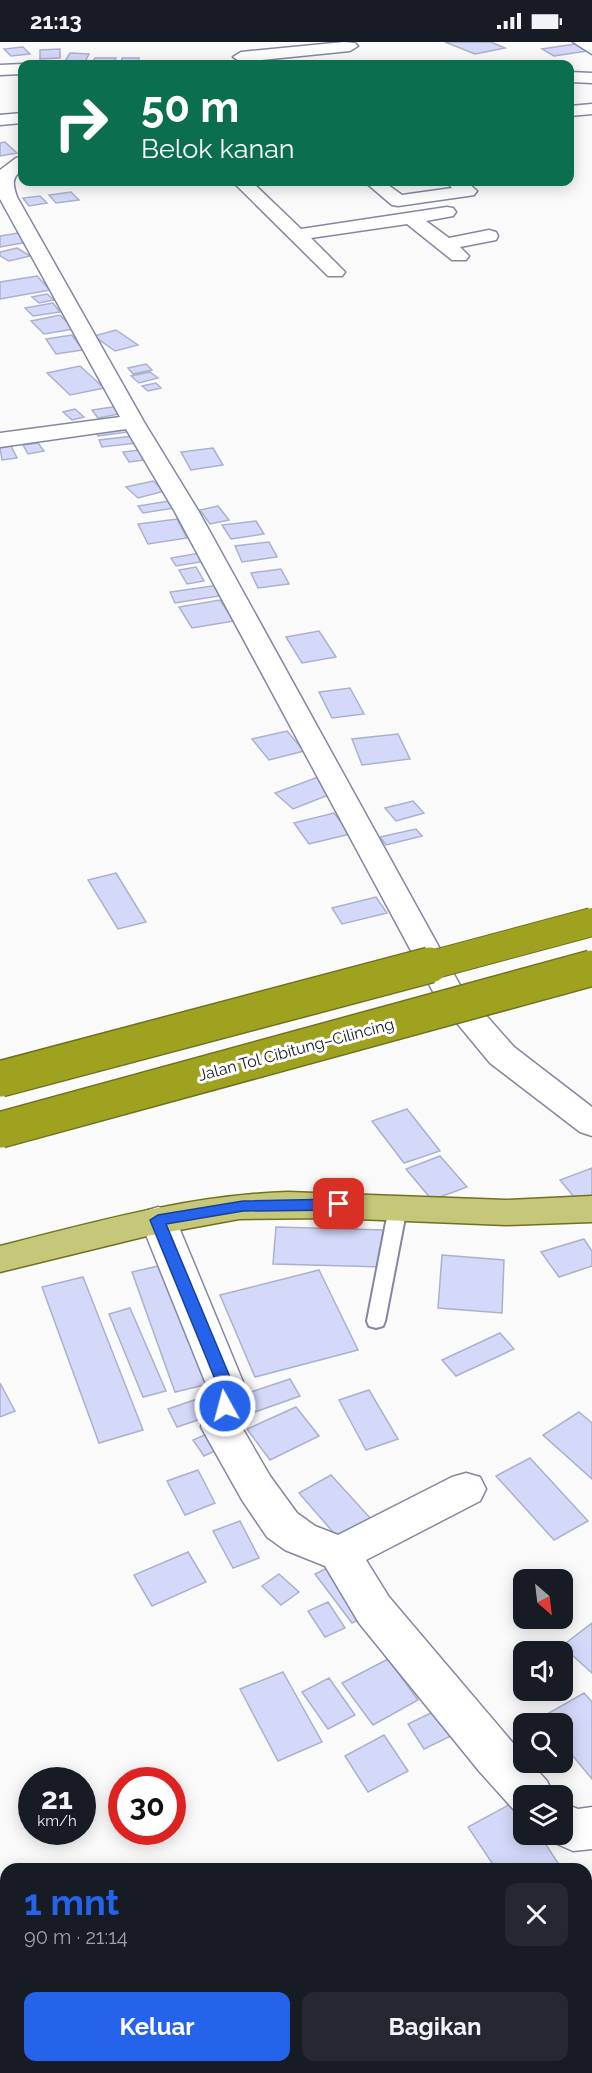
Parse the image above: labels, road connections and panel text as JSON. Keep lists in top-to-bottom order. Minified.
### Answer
{"streets":{"highway":["Jalan Tol Cibitung–Cilincing"]},"north":"bottom right","page":{"status":"21:13","turn":["50 m","Belok kanan"],"speed":"21 km/h","limit":"30","heading":["1 mnt","90 m · 21:14"],"buttons":["Keluar","Bagikan"]}}
